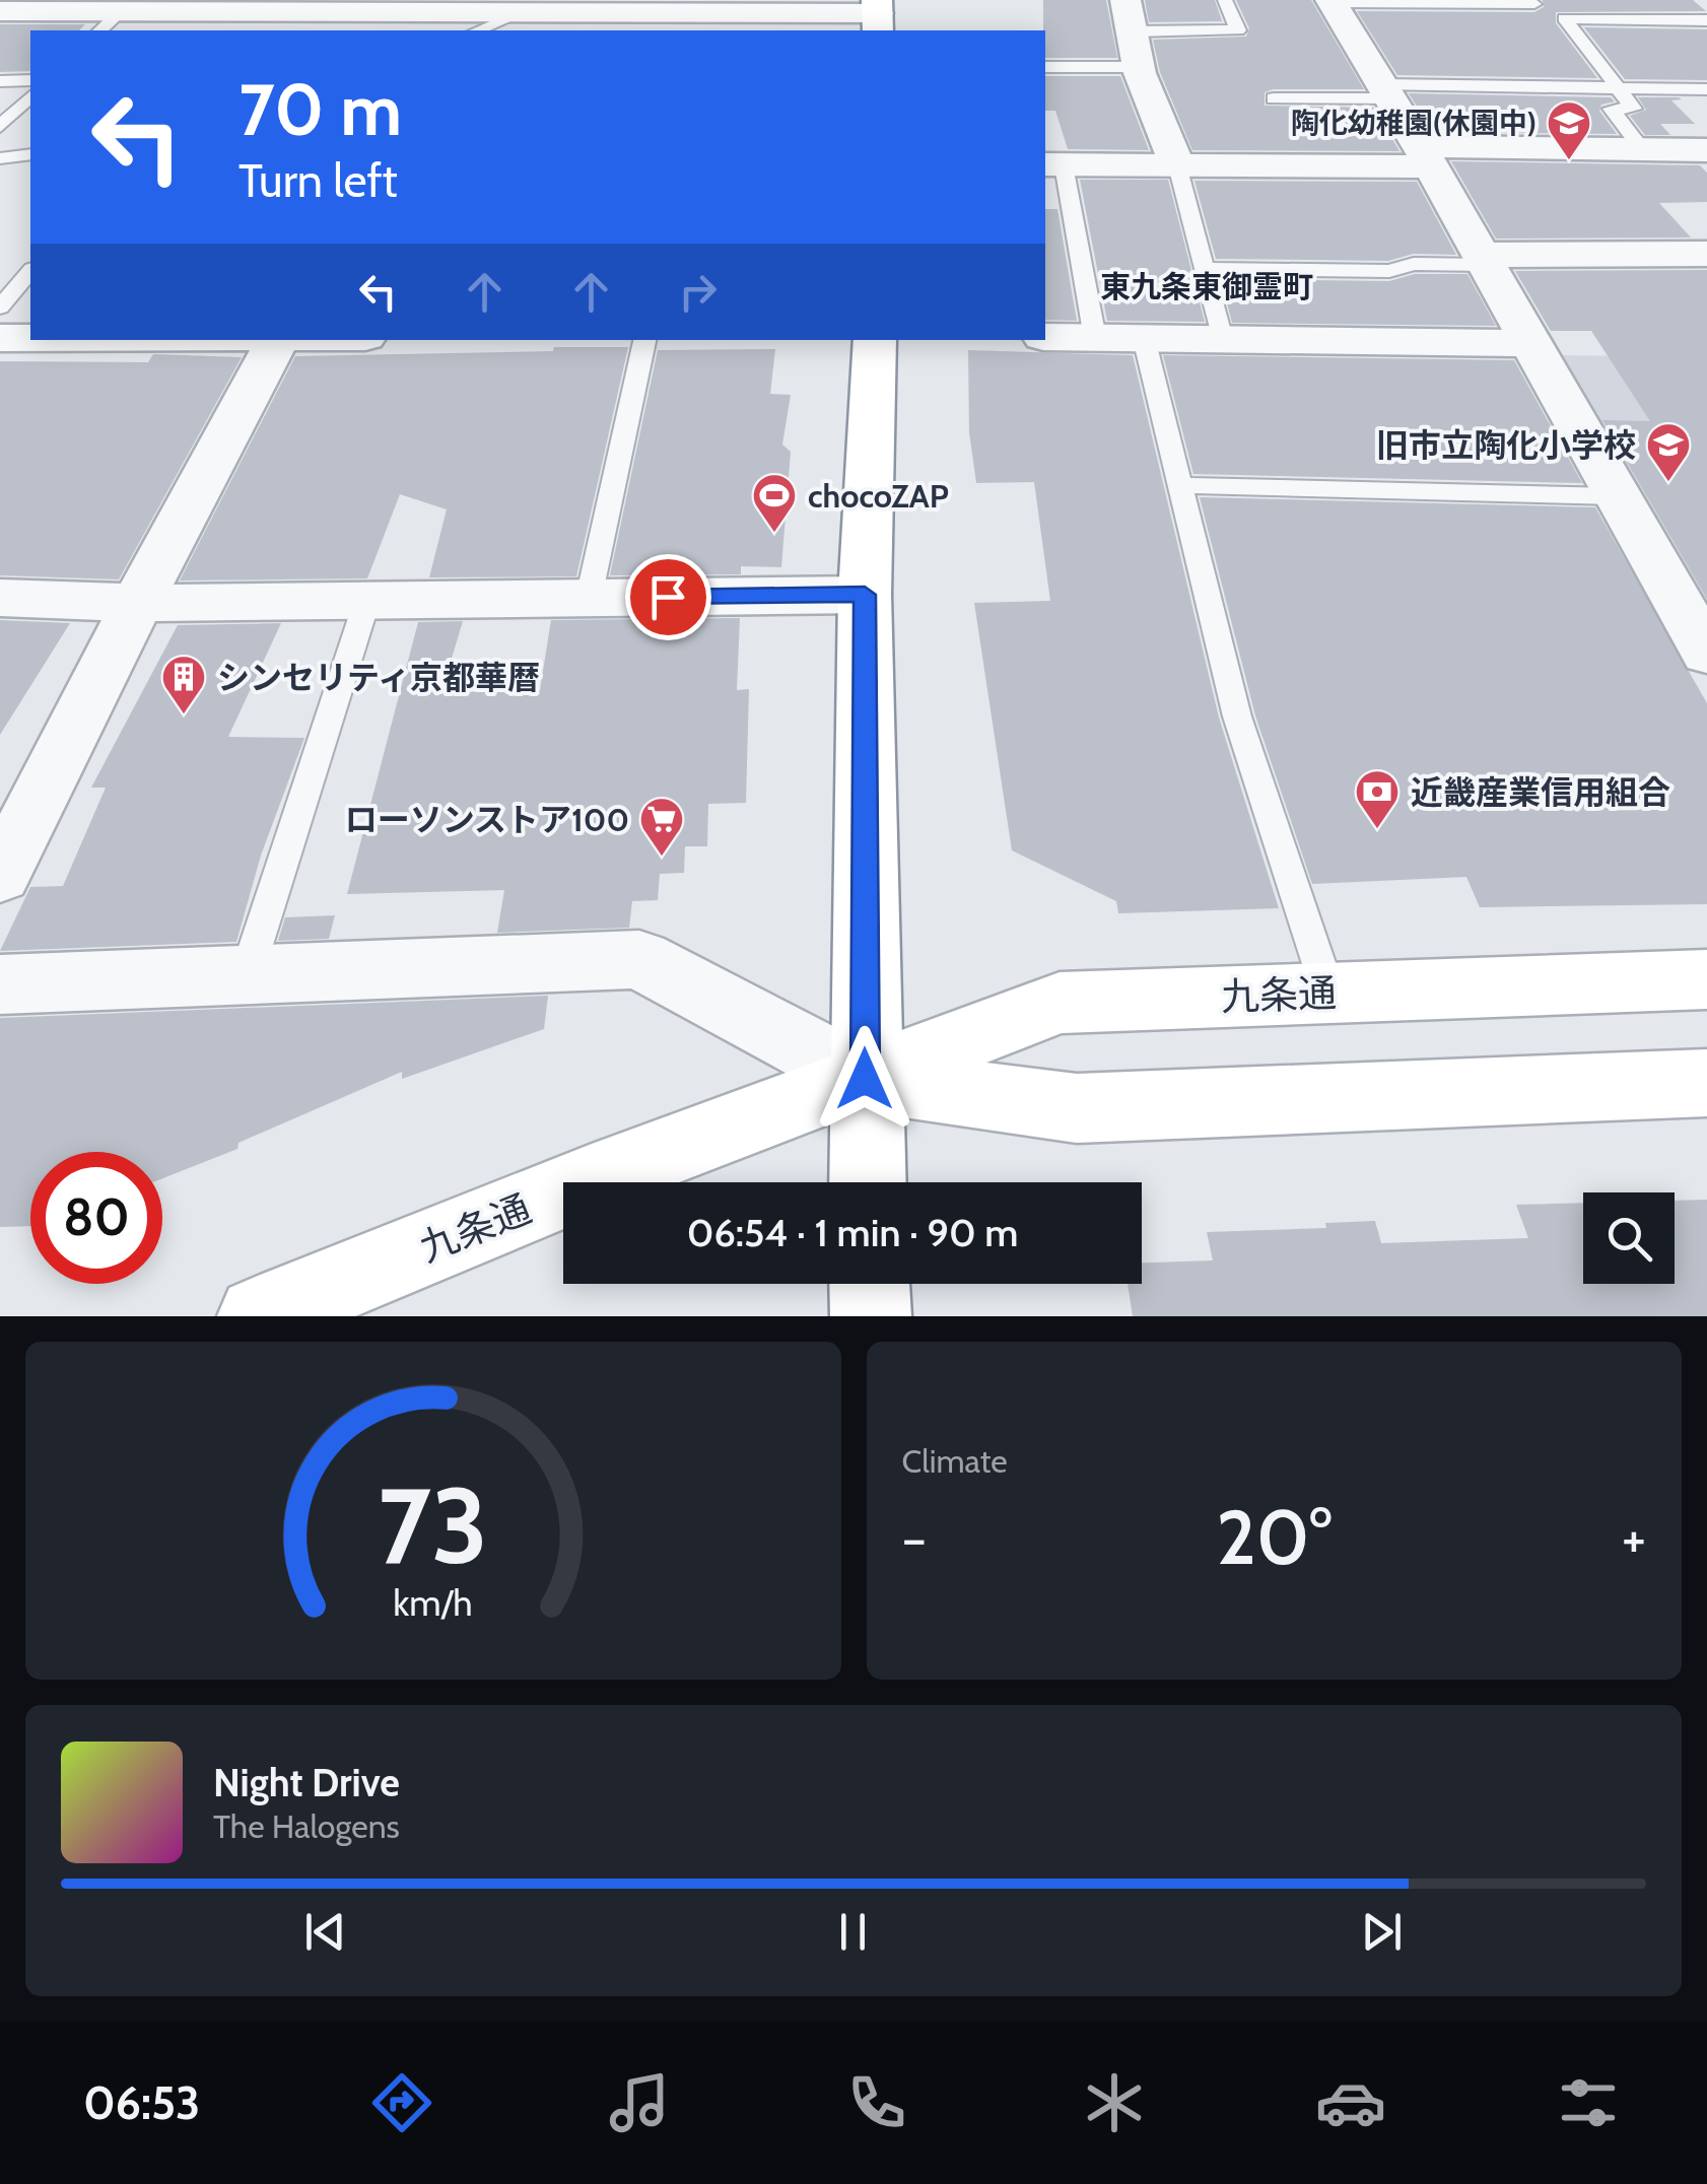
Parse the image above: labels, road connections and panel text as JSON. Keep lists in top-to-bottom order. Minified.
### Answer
{"streets":{"main road":["九条通"]},"districts":["東九条東御霊町"],"places":{"school or university":["陶化幼稚園(休園中)","旧市立陶化小学校"],"sports":["chocoZAP"],"building":["シンセリティ京都華暦"],"bank":["近畿産業信用組合"],"supermarket":["ローソンストア100"]},"page":{"turn":["70 m","Turn left"],"limit":"80","trip":"06:54 · 1 min · 90 m","tile":"Climate","heat":["−","20°","+"],"song":["Night Drive","The Halogens"],"tabs":"06:53","gauge":["73","km/h"]}}
